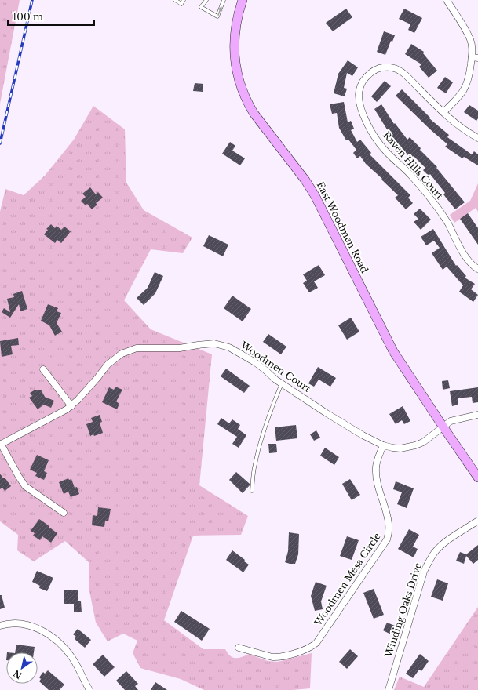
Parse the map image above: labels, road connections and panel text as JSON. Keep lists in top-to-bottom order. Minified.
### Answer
{"streets":{"main road":["East Woodmen Road"],"street":["Raven Hills Court","Woodmen Court","Woodmen Mesa Circle","Winding Oaks Drive"]},"crossings":[["East Woodmen Road","Woodmen Court"],["Woodmen Court","Woodmen Mesa Circle"]],"scale_bar":"100 m","north":"bottom left"}
